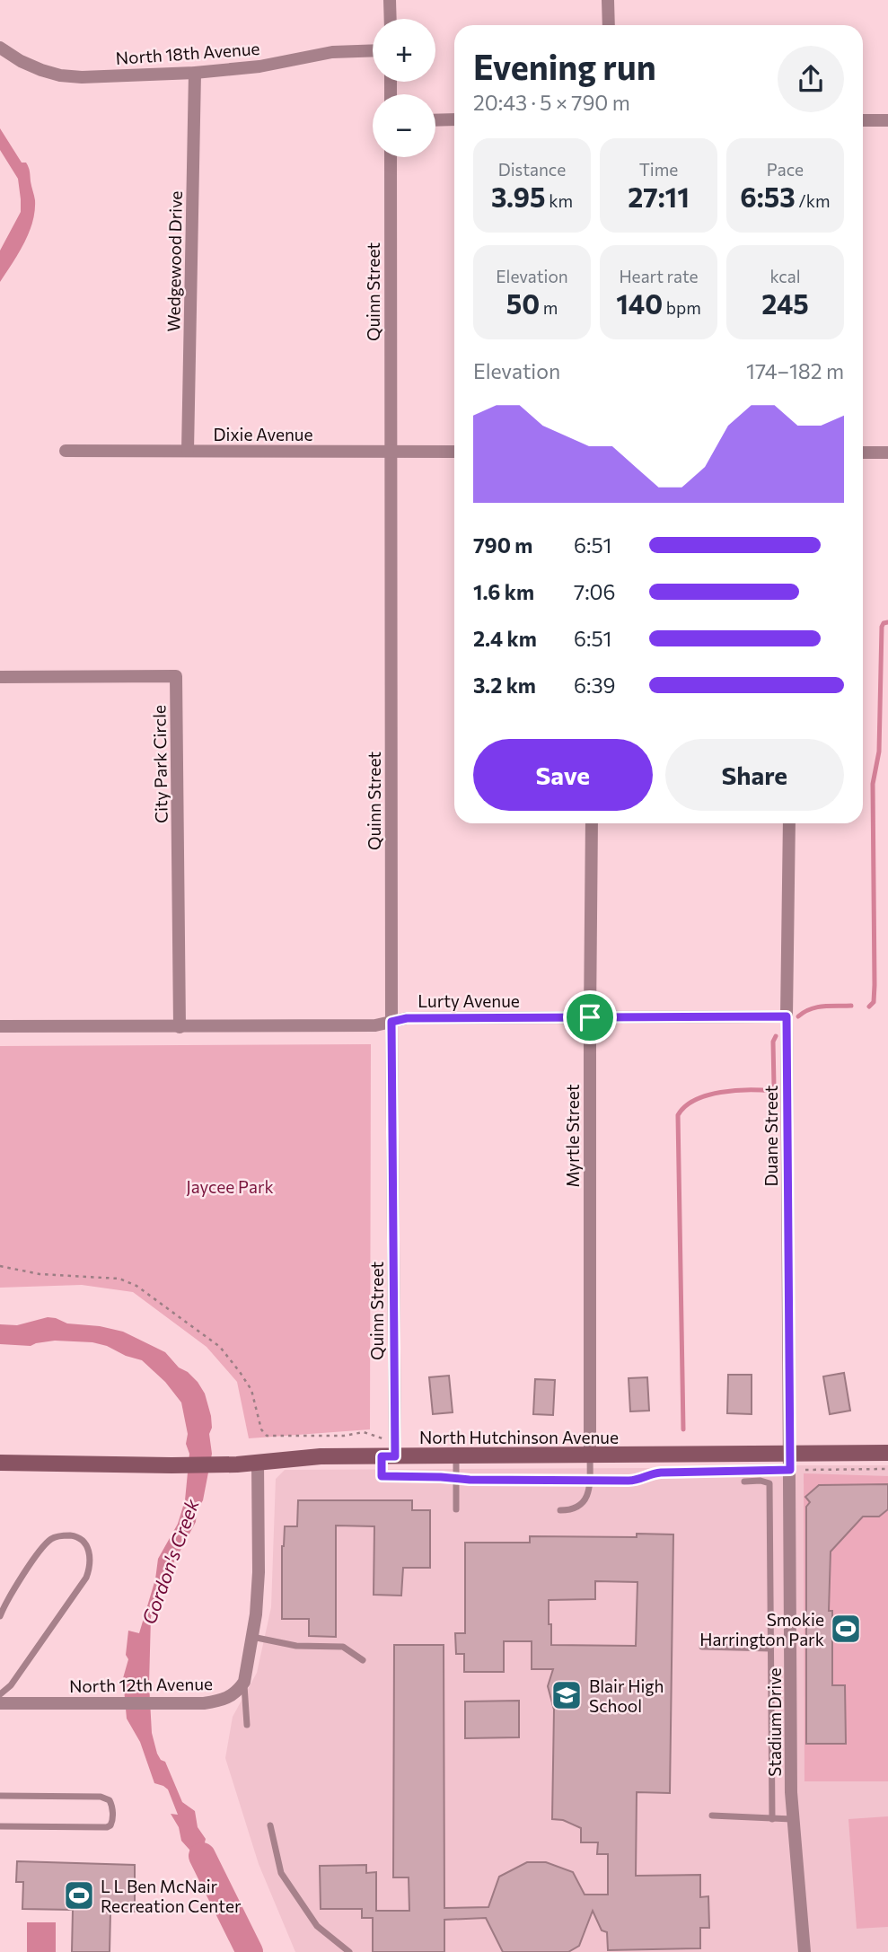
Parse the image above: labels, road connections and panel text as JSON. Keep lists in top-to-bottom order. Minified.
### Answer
{"streets":{"main road":["North Hutchinson Avenue"],"street":["North 18th Avenue","Wedgewood Drive","Quinn Street","Dixie Avenue","City Park Circle","Lurty Avenue","Myrtle Street","Duane Street","North 12th Avenue","Stadium Drive"]},"crossings":[["North 18th Avenue","Wedgewood Drive"],["Wedgewood Drive","Dixie Avenue"],["Quinn Street","Dixie Avenue"],["Quinn Street","Lurty Avenue"],["Quinn Street","North Hutchinson Avenue"],["City Park Circle","Lurty Avenue"],["Lurty Avenue","Myrtle Street"],["Lurty Avenue","Duane Street"],["Myrtle Street","North Hutchinson Avenue"],["Duane Street","North Hutchinson Avenue"],["Duane Street","Stadium Drive"],["North Hutchinson Avenue","Stadium Drive"]],"water":["Gordon's Creek"],"parks":["Jaycee Park"],"places":{"sports":["Smokie Harrington Park","L L Ben McNair Recreation Center"],"school or university":["Blair High School"]},"page":{"map_buttons":["+","−"],"heading":["Evening run","20:43 · 5 × 790 m"],"stats":[["Distance","3.95 km"],["Time","27:11"],["Pace","6:53 /km"],["Elevation","50 m"],["Heart rate","140 bpm"],["kcal","245"]],"chart":["Elevation","174–182 m"],"list":[{"name":"790 m","note":"6:51"},{"name":"1.6 km","note":"7:06"},{"name":"2.4 km","note":"6:51"},{"name":"3.2 km","note":"6:39"}],"buttons":["Save","Share"]}}
